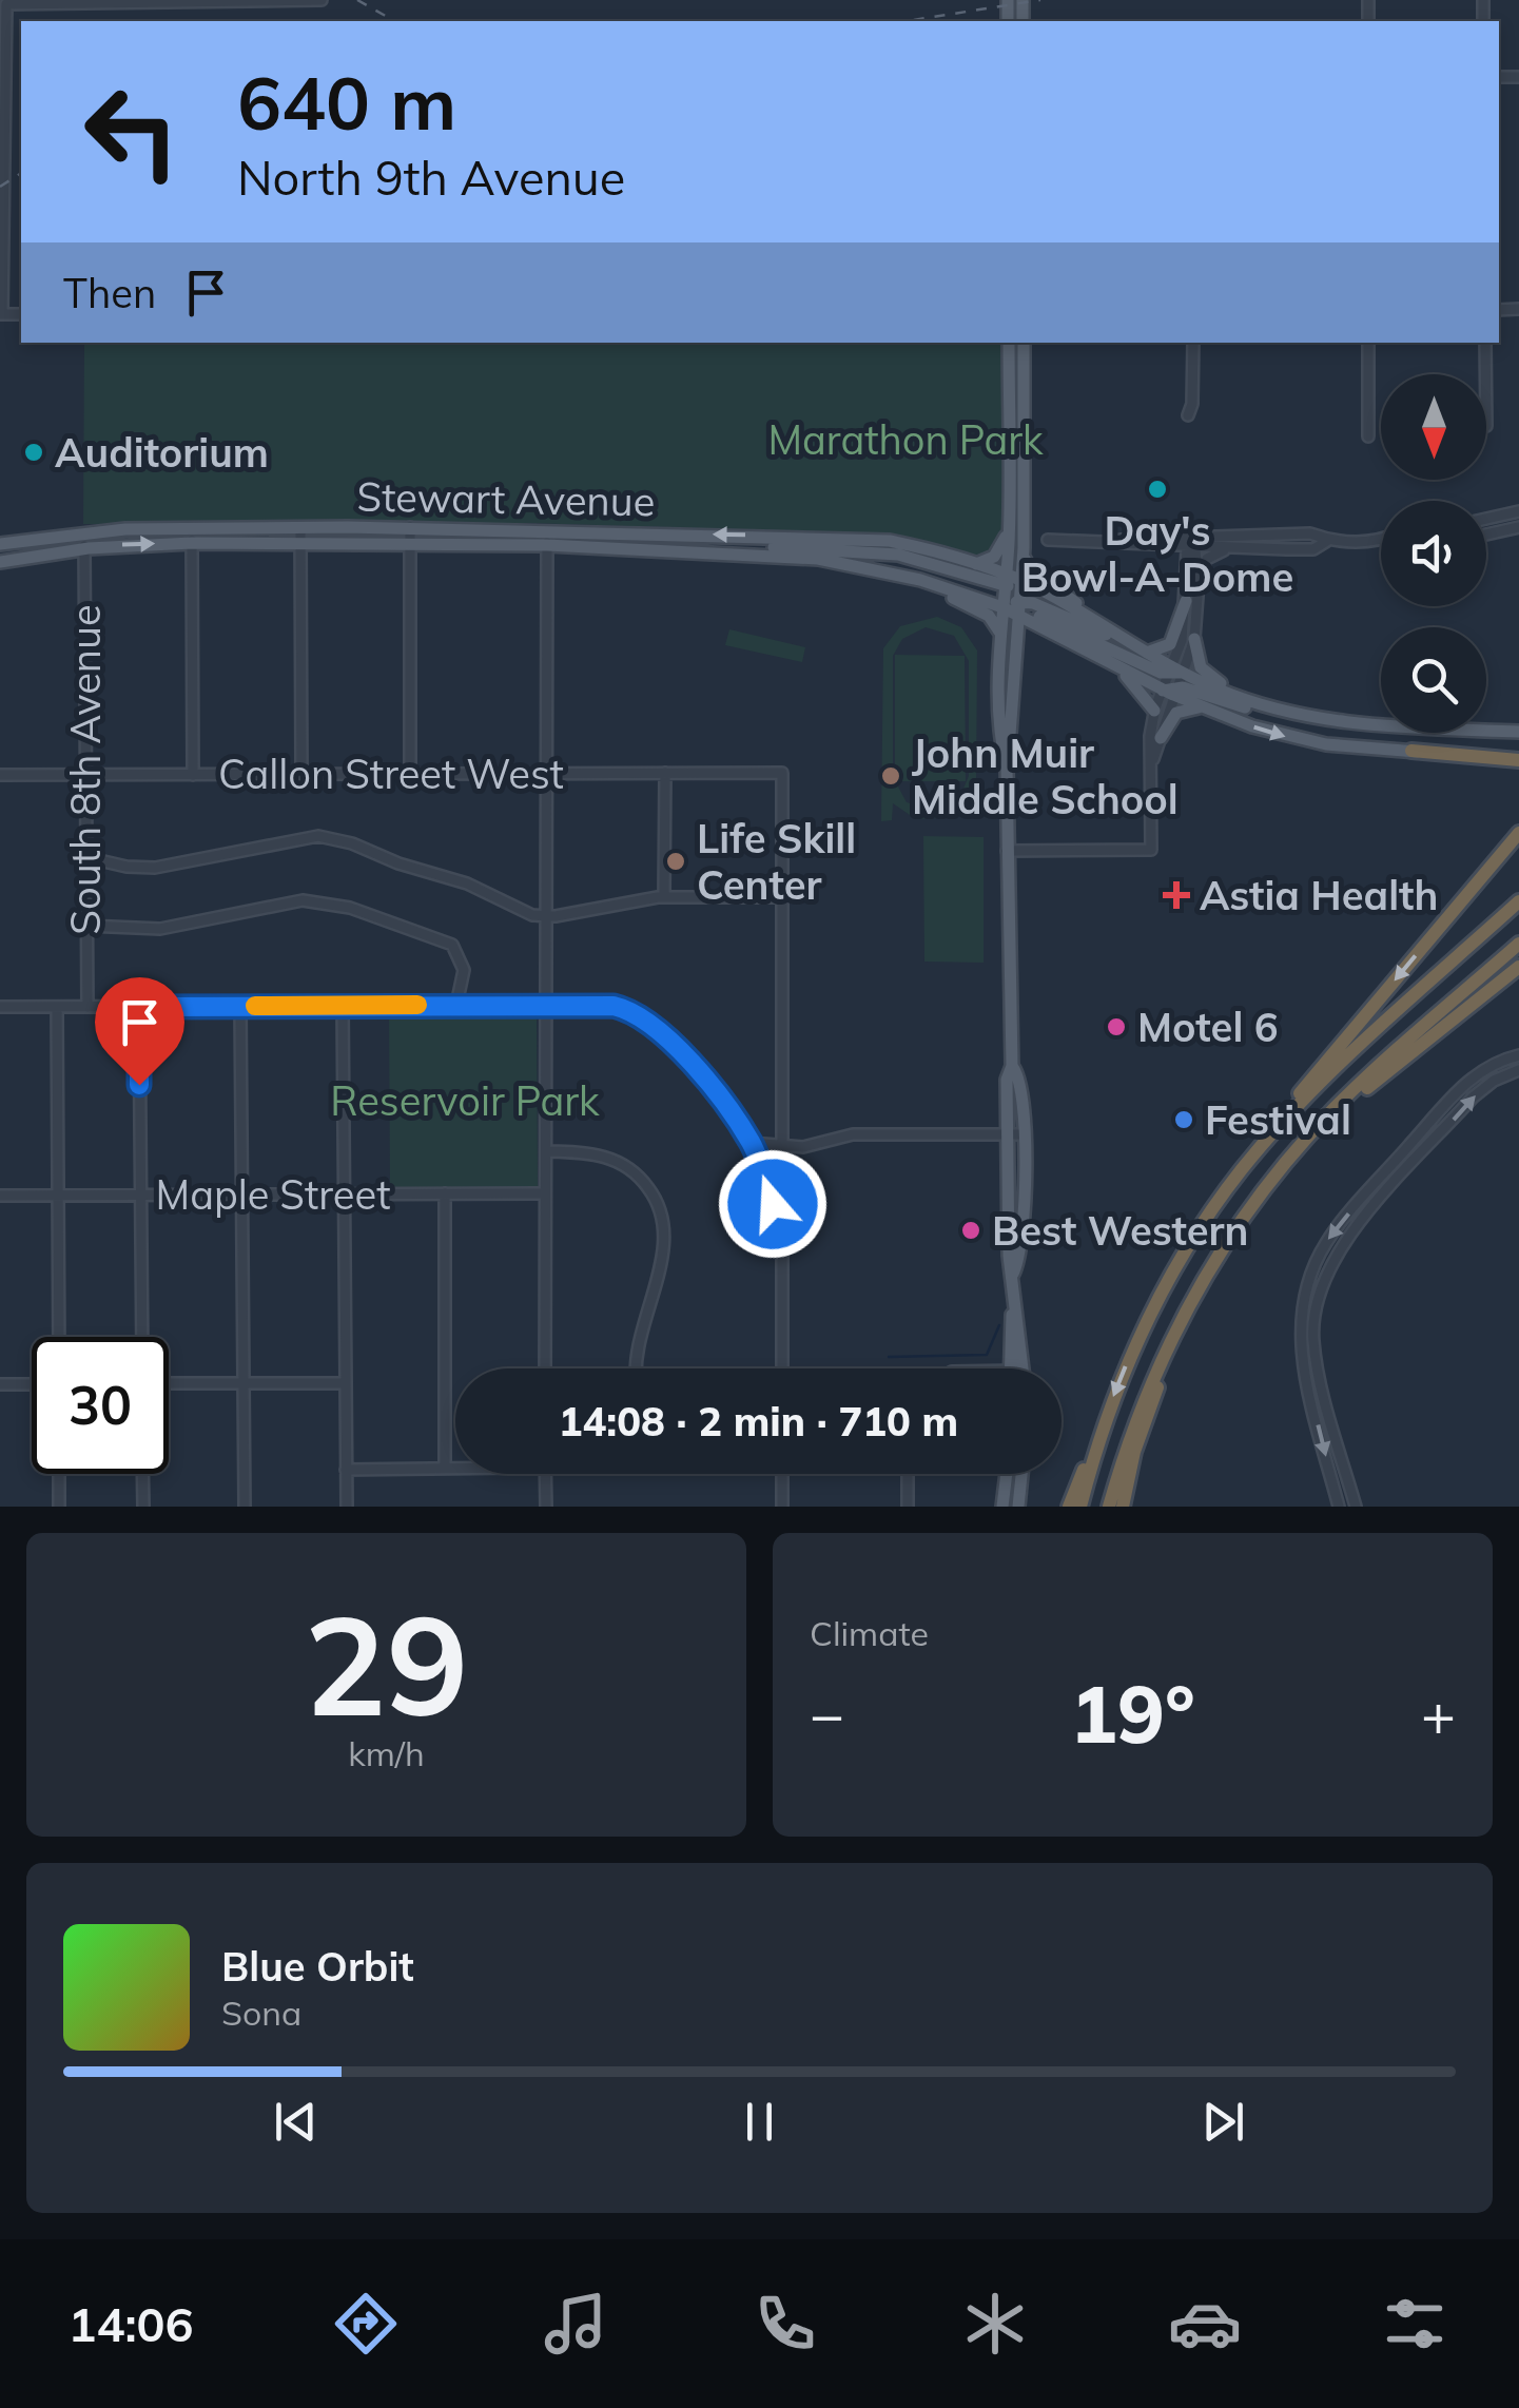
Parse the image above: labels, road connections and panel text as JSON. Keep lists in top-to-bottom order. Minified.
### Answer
{"streets":{"main road":["Stewart Avenue"],"street":["South 8th Avenue","Callon Street West","Maple Street"]},"crossings":[["Stewart Avenue","South 8th Avenue"],["South 8th Avenue","Callon Street West"]],"parks":["Marathon Park","Reservoir Park"],"places":{"other":["Auditorium","Day's Bowl-A-Dome","John Muir Middle School","Life Skill Center","Motel 6","Festival","Best Western"],"health":["Astia Health"]},"north":"bottom","page":{"turn":["640 m","North 9th Avenue"],"then":"Then","limit":"30","trip":"14:08 · 2 min · 710 m","tile":[["29","km/h"],"Climate"],"heat":["−","19°","+"],"song":["Blue Orbit","Sona"],"tabs":"14:06"}}
